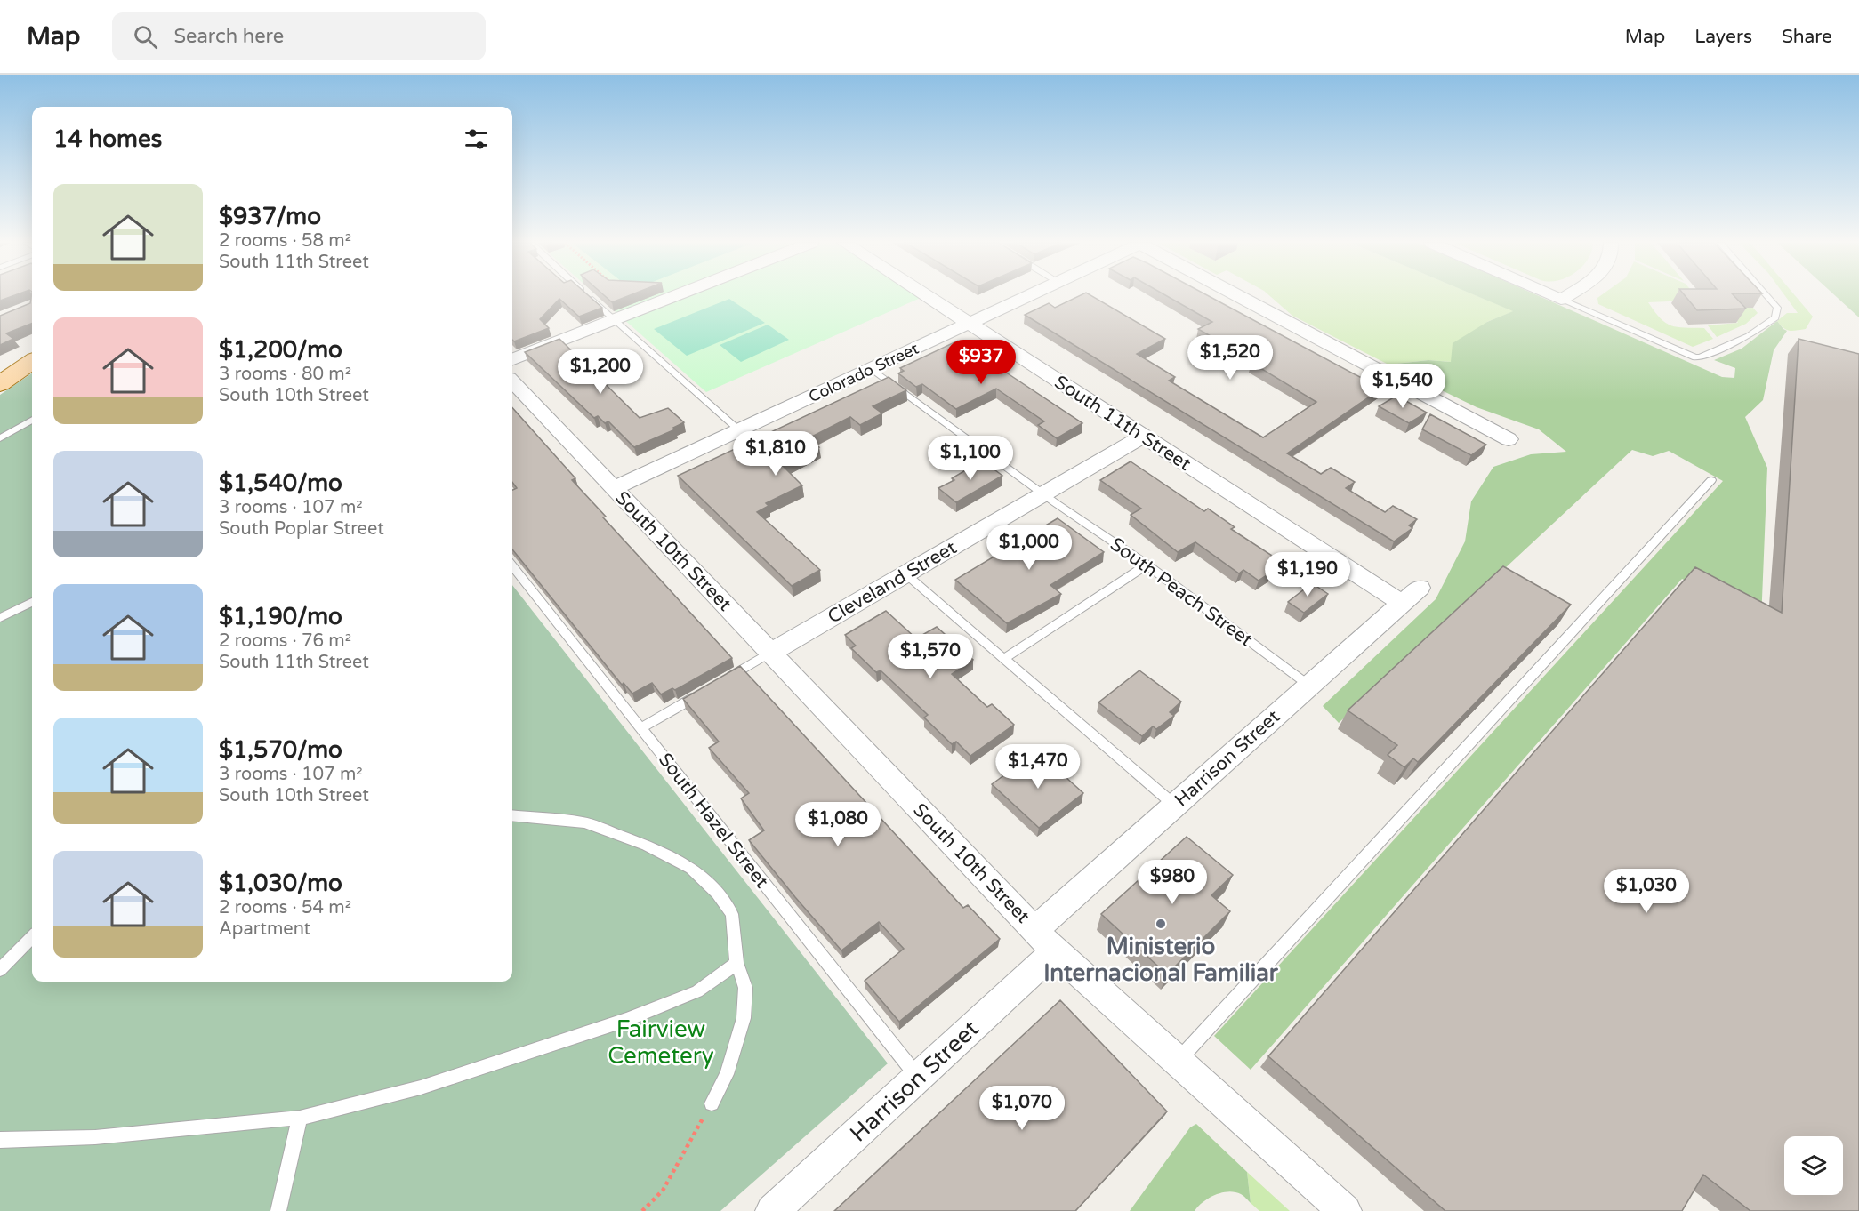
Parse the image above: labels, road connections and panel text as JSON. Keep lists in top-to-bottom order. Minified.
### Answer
{"streets":{"street":["Colorado Street","South 11th Street","South 10th Street","Cleveland Street","Harrison Street"],"lane":["South Peach Street","South Hazel Street"]},"crossings":[["Colorado Street","South 11th Street"],["Colorado Street","South 10th Street"],["Colorado Street","South Peach Street"],["South 11th Street","Cleveland Street"],["South 11th Street","Harrison Street"],["South 10th Street","Cleveland Street"],["South 10th Street","Harrison Street"],["Cleveland Street","South Peach Street"],["South Peach Street","Harrison Street"],["Harrison Street","South Hazel Street"]],"parks":["Fairview Cemetery"],"places":["Ministerio Internacional Familiar"],"page":{"header":"Map","search":"Search here","nav":["Map","Layers","Share"],"heading":"14 homes","list":[{"name":"$937/mo","note":"2 rooms · 58 m² · South 11th Street"},{"name":"$1,200/mo","note":"3 rooms · 80 m² · South 10th Street"},{"name":"$1,540/mo","note":"3 rooms · 107 m² · South Poplar Street"},{"name":"$1,190/mo","note":"2 rooms · 76 m² · South 11th Street"},{"name":"$1,570/mo","note":"3 rooms · 107 m² · South 10th Street"},{"name":"$1,030/mo","note":"2 rooms · 54 m² · Apartment"}],"price":["$1,520","$937","$1,200","$1,540","$1,810","$1,100","$1,000","$1,190","$1,570","$1,470","$1,080","$980","$1,030","$1,070"]}}
